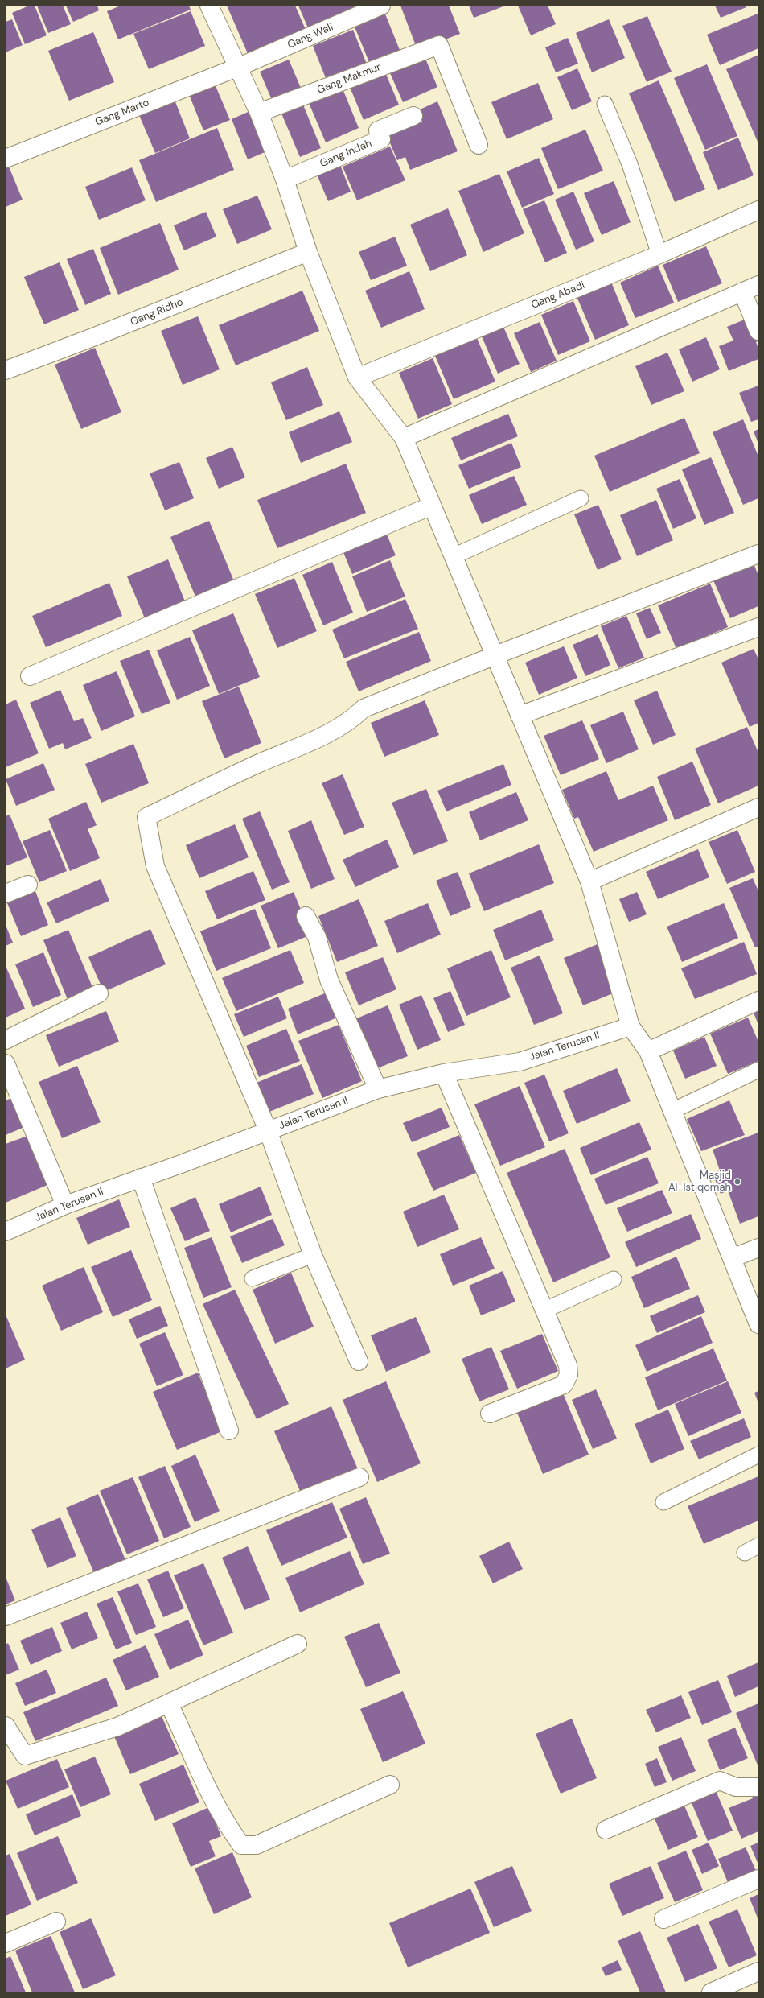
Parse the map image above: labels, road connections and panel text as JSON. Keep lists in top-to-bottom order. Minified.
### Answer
{"streets":{"street":["Gang Wali","Gang Makmur","Gang Marto","Gang Indah","Gang Abadi","Gang Ridho","Jalan Terusan II"]},"crossings":[["Gang Wali","Gang Marto"]],"places":["Masjid Al-Istiqomah"]}
